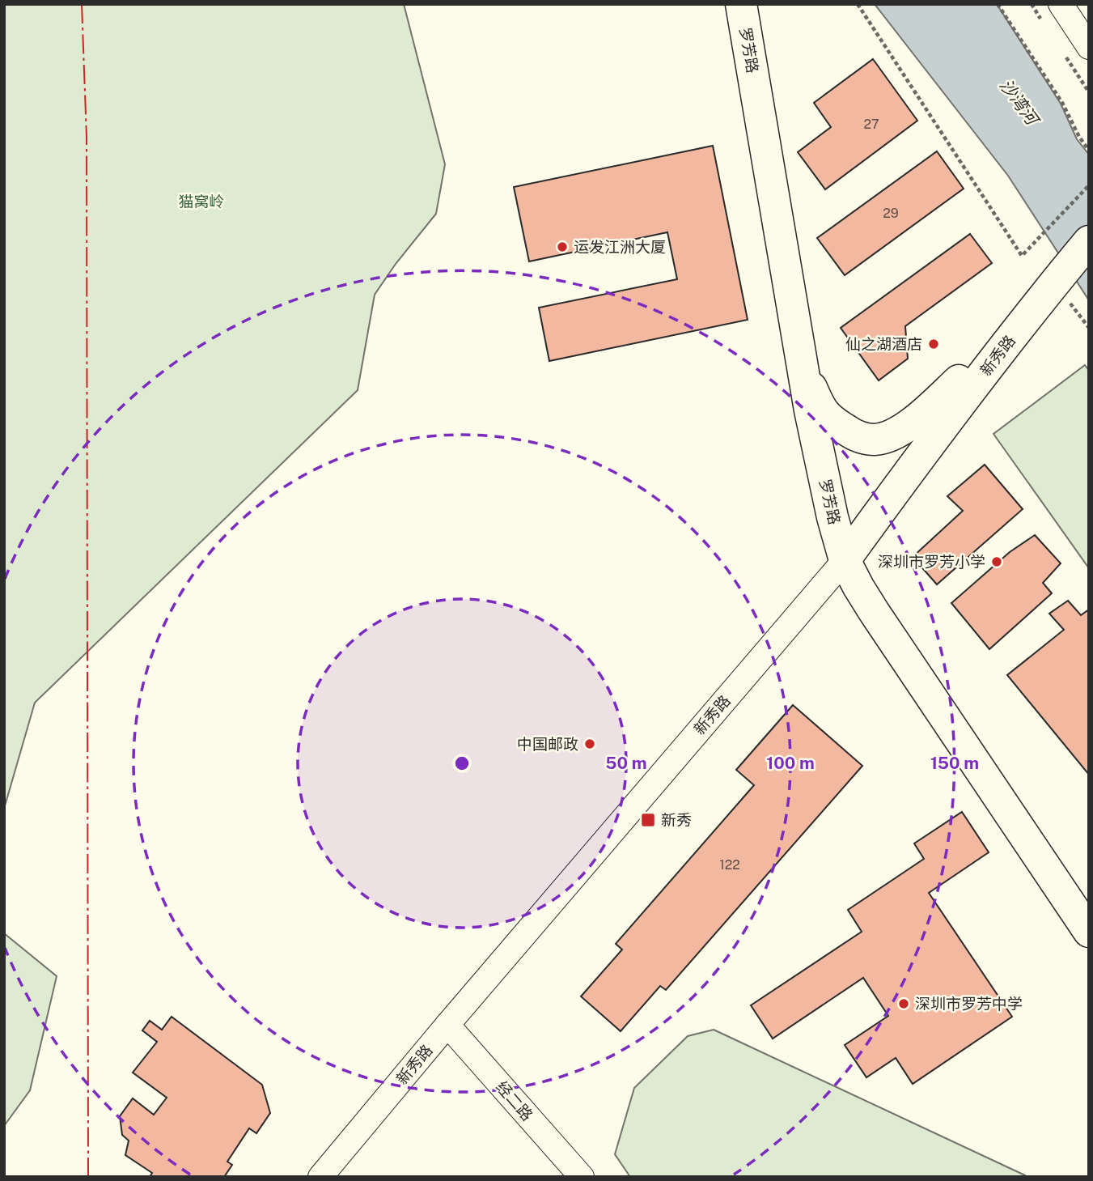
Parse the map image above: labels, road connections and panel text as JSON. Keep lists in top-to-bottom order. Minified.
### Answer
{"streets":{"main road":["罗芳路","新秀路"],"street":["经二路"]},"crossings":[["罗芳路","新秀路"],["新秀路","经二路"]],"water":["沙湾河"],"parks":["猫窝岭"],"places":{"other":["运发江洲大厦","仙之湖酒店","深圳市罗芳小学","中国邮政","深圳市罗芳中学"],"transit":["新秀"]},"house_numbers":["27","29","122"],"rings":["50 m","100 m","150 m"]}
